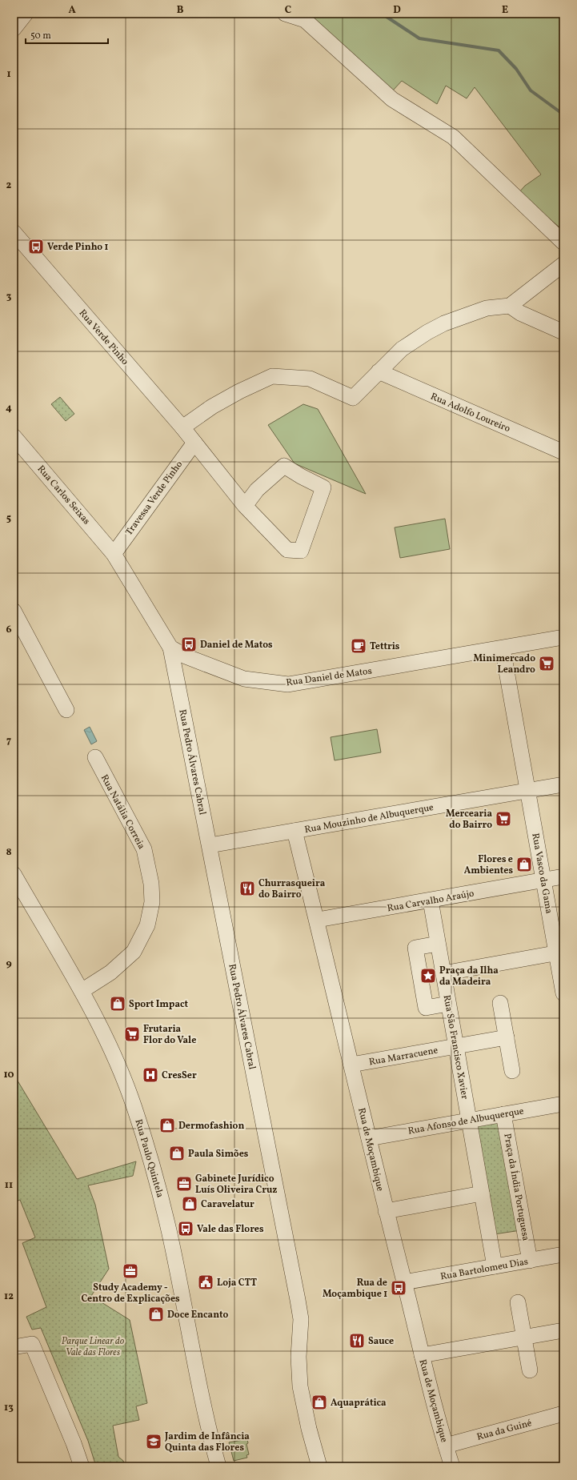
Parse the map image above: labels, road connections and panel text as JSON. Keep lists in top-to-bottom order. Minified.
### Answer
{"streets":{"street":["Rua Verde Pinho","Rua Adolfo Loureiro","Rua Carlos Seixas","Travessa Verde Pinho","Rua Daniel de Matos","Rua Pedro Álvares Cabral","Rua Natália Correia","Rua Mouzinho de Albuquerque","Rua Vasco da Gama","Rua Carvalho Araújo","Rua São Francisco Xavier","Rua Marracuene","Rua Afonso de Albuquerque","Rua de Moçambique","Rua Paulo Quintela","Praça da Índia Portuguesa","Rua Bartolomeu Dias","Rua da Guiné"]},"crossings":[["Rua Verde Pinho","Travessa Verde Pinho"],["Rua Carlos Seixas","Travessa Verde Pinho"],["Rua Carlos Seixas","Rua Daniel de Matos"],["Travessa Verde Pinho","Rua Daniel de Matos"],["Rua Daniel de Matos","Rua Pedro Álvares Cabral"],["Rua Daniel de Matos","Rua Vasco da Gama"],["Rua Pedro Álvares Cabral","Rua Mouzinho de Albuquerque"],["Rua Natália Correia","Rua Paulo Quintela"],["Rua Mouzinho de Albuquerque","Rua Vasco da Gama"],["Rua Mouzinho de Albuquerque","Rua de Moçambique"],["Rua Vasco da Gama","Rua Carvalho Araújo"],["Rua Carvalho Araújo","Rua São Francisco Xavier"],["Rua Carvalho Araújo","Rua de Moçambique"],["Rua São Francisco Xavier","Rua Marracuene"],["Rua São Francisco Xavier","Rua Afonso de Albuquerque"],["Rua Marracuene","Rua de Moçambique"],["Rua Afonso de Albuquerque","Rua de Moçambique"],["Rua Afonso de Albuquerque","Praça da Índia Portuguesa"],["Rua de Moçambique","Rua Bartolomeu Dias"],["Rua de Moçambique","Rua da Guiné"],["Praça da Índia Portuguesa","Rua Bartolomeu Dias"]],"parks":["Parque Linear do Vale das Flores"],"places":{"bus stop":["Verde Pinho 1","Daniel de Matos","Vale das Flores","Rua de Moçambique 1"],"cafe":["Tettris"],"supermarket":["Minimercado Leandro","Mercearia do Bairro","Frutaria Flor do Vale"],"shop":["Flores e Ambientes","Sport Impact","Dermofashion","Paula Simões","Caravelatur","Doce Encanto","Aquaprática"],"restaurant":["Churrasqueira do Bairro","Sauce"],"place":["Praça da Ilha da Madeira"],"hospital":["CresSer"],"office":["Gabinete Jurídico Luís Oliveira Cruz","Study Academy - Centro de Explicações"],"public building":["Loja CTT"],"school or university":["Jardim de Infância Quinta das Flores"]},"scale_bar":"50 m","grid":{"columns":["A","B","C","D","E"],"rows":["1","2","3","4","5","6","7","8","9","10","11","12","13"]}}
